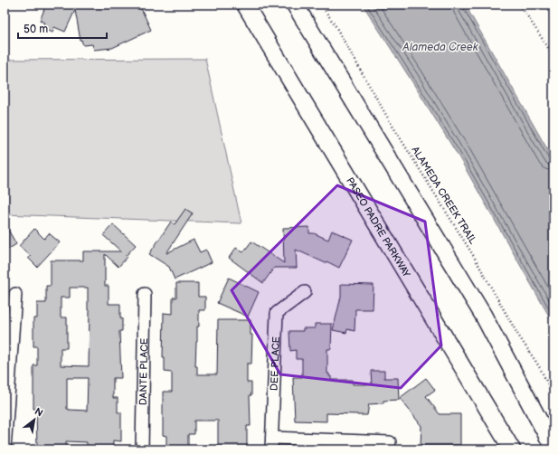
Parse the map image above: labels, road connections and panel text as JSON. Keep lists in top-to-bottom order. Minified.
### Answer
{"streets":{"main road":["PASEO PADRE PARKWAY"],"street":["DEE PLACE","DANTE PLACE"],"path":["ALAMEDA CREEK TRAIL"]},"water":["Alameda Creek"],"scale_bar":"50 m","north":"top right"}
